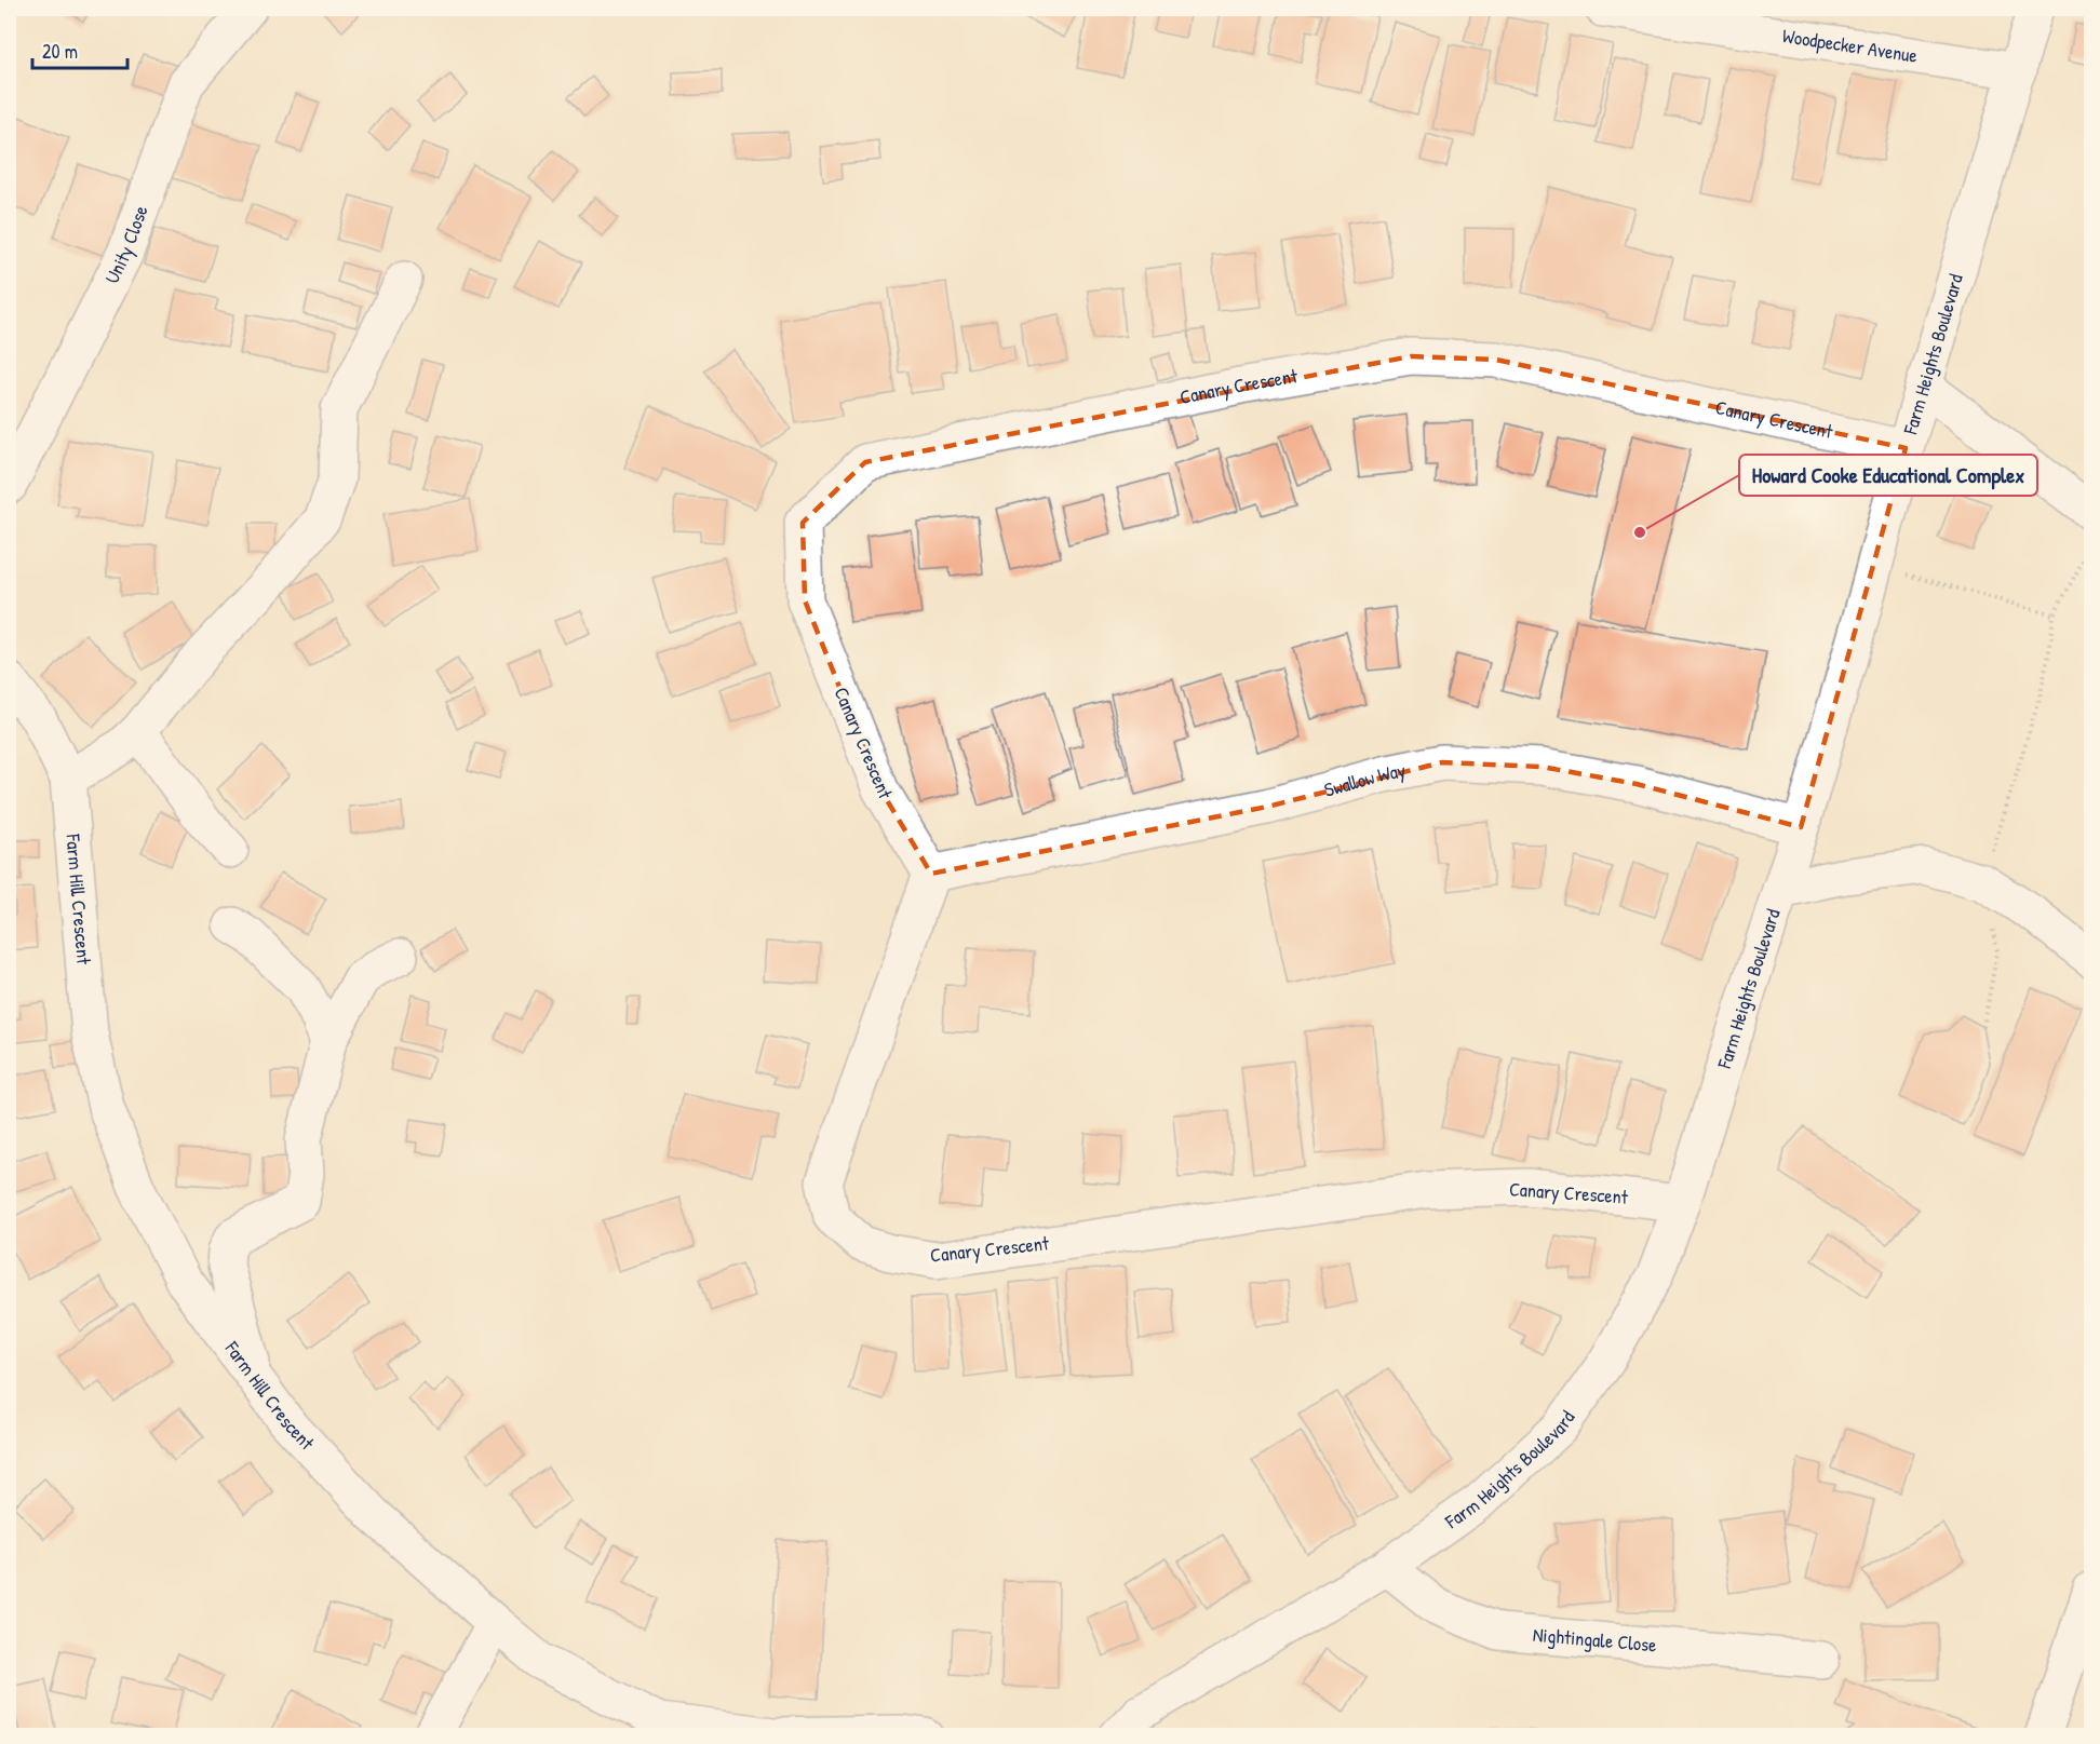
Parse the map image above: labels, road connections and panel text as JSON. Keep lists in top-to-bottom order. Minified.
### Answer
{"streets":{"street":["Woodpecker Avenue","Unity Close","Farm Heights Boulevard","Canary Crescent","Swallow Way","Farm Hill Crescent","Nightingale Close"]},"crossings":[["Woodpecker Avenue","Farm Heights Boulevard"],["Farm Heights Boulevard","Canary Crescent"],["Farm Heights Boulevard","Swallow Way"],["Farm Heights Boulevard","Nightingale Close"],["Canary Crescent","Swallow Way"]],"places":["Howard Cooke Educational Complex"],"scale_bar":"20 m"}
